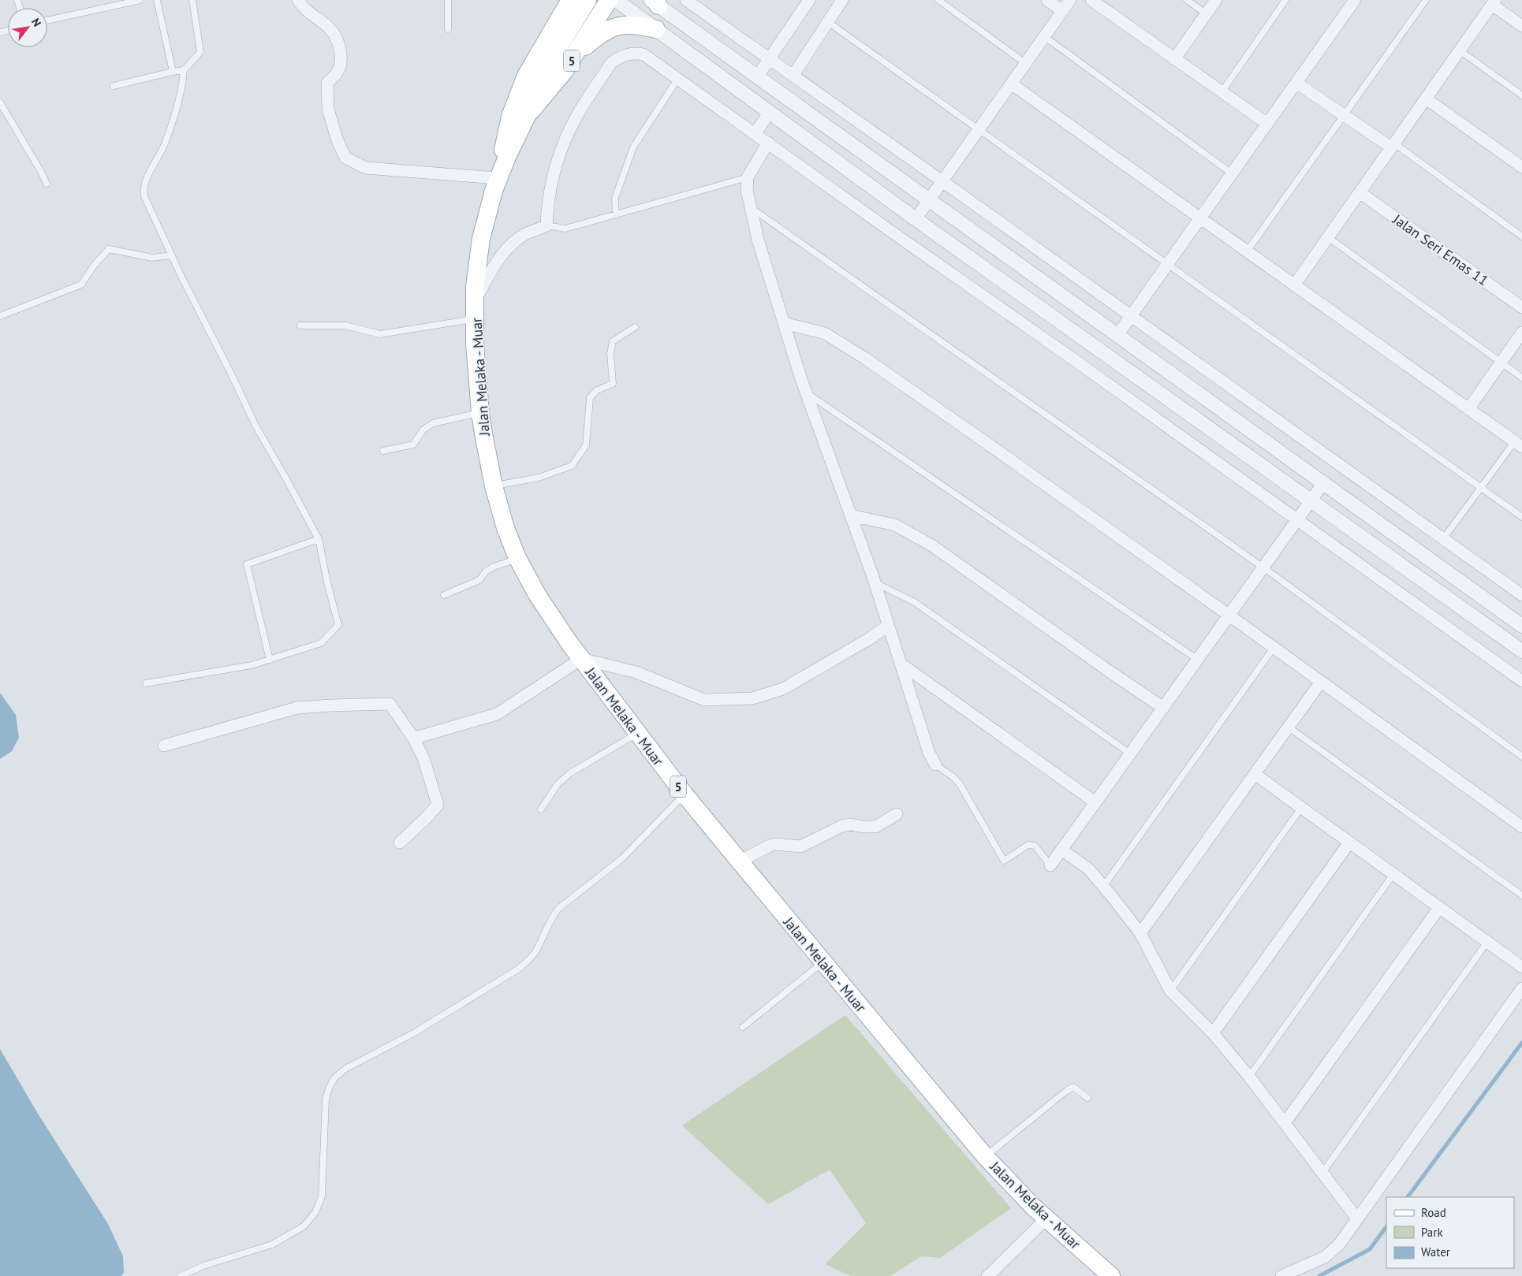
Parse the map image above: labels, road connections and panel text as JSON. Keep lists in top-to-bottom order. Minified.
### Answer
{"streets":{"main road":["5","Jalan Melaka - Muar"],"street":["Jalan Seri Emas 11"]},"legend":["Road","Park","Water"],"north":"top right"}
